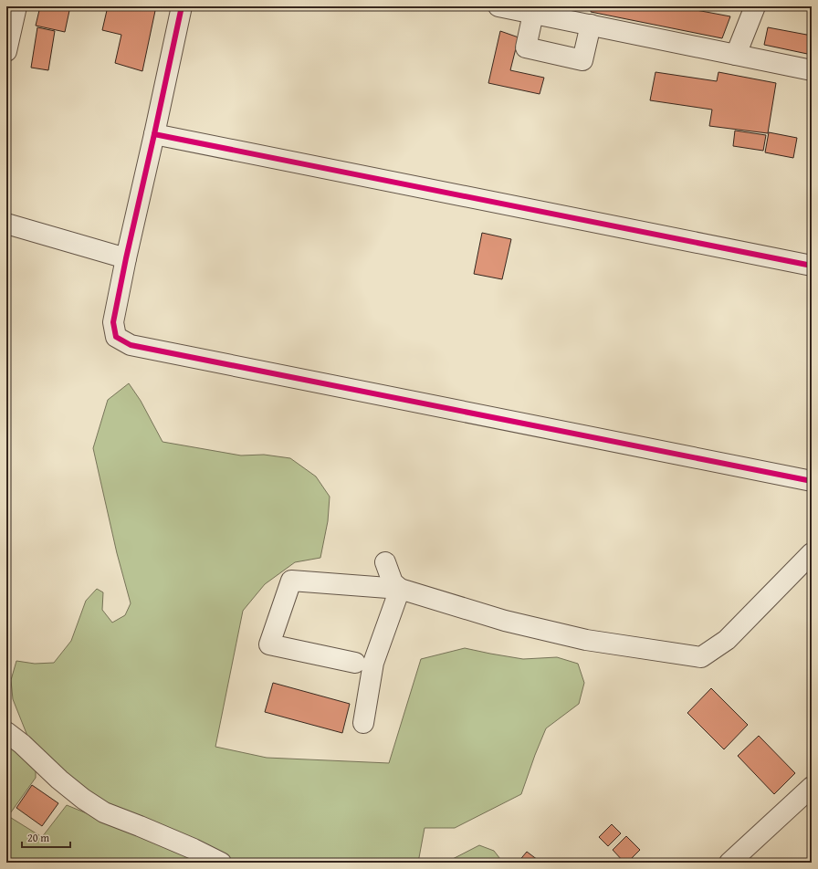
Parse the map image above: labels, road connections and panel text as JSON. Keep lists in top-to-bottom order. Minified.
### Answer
{"scale_bar":"20 m"}
